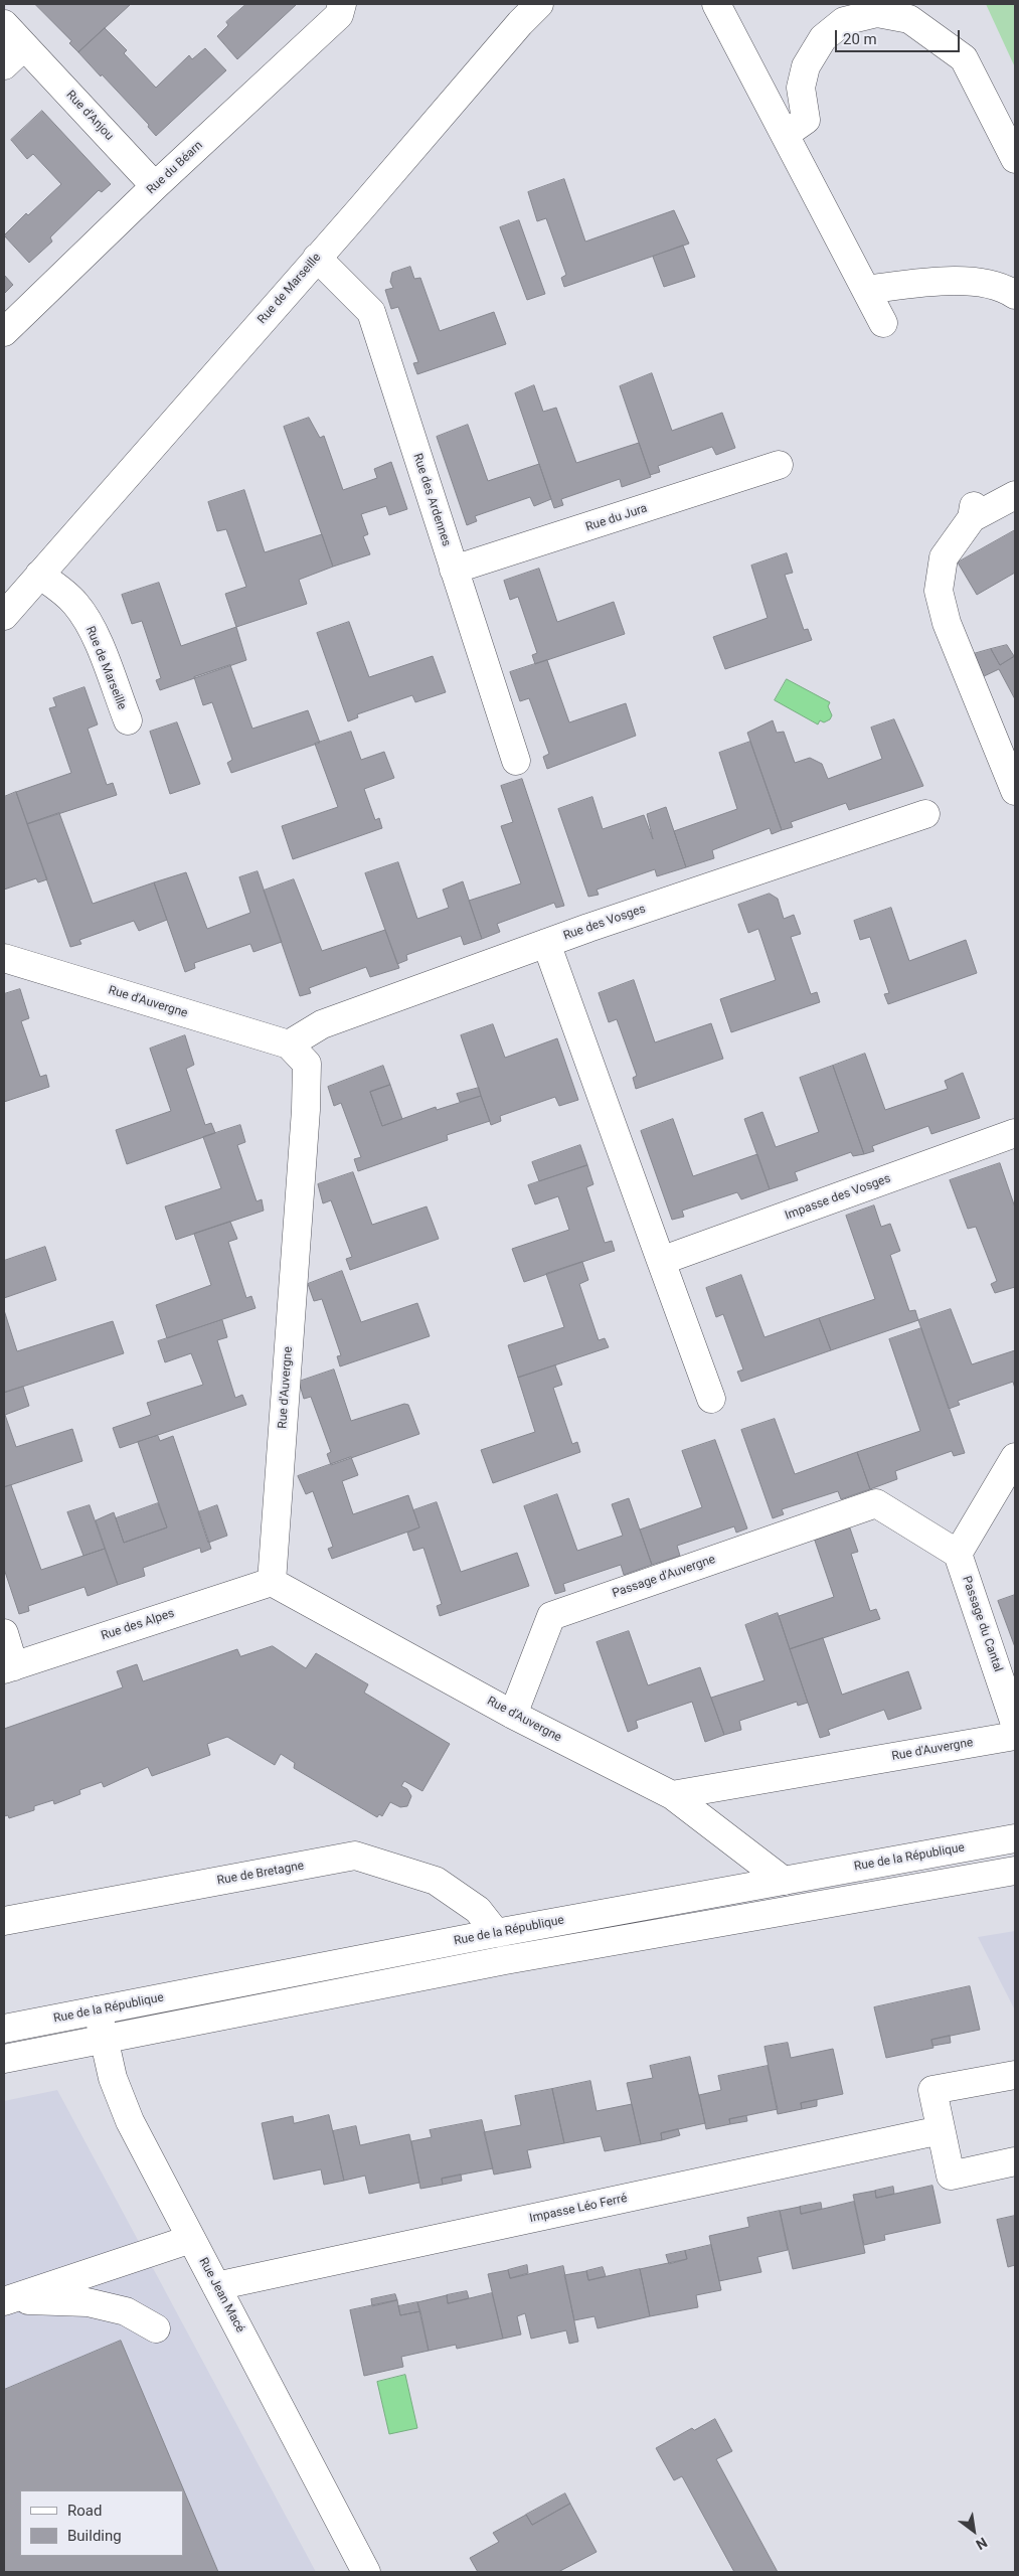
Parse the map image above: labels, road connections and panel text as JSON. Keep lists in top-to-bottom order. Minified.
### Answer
{"streets":{"street":["Rue d'Anjou","Rue du Béarn","Rue de Marseille","Rue des Ardennes","Rue du Jura","Rue des Vosges","Rue d'Auvergne","Impasse des Vosges","Passage d'Auvergne","Passage du Cantal","Rue des Alpes","Rue de la République","Rue de Bretagne","Impasse Léo Ferré","Rue Jean Macé"]},"crossings":[["Rue d'Anjou","Rue du Béarn"],["Rue de Marseille","Rue des Ardennes"],["Rue des Ardennes","Rue du Jura"],["Rue des Vosges","Rue d'Auvergne"],["Rue d'Auvergne","Passage d'Auvergne"],["Rue d'Auvergne","Rue des Alpes"],["Rue d'Auvergne","Rue de la République"],["Passage d'Auvergne","Passage du Cantal"],["Rue de la République","Rue de Bretagne"],["Rue de la République","Rue Jean Macé"],["Impasse Léo Ferré","Rue Jean Macé"]],"legend":["Road","Building"],"scale_bar":"20 m","north":"bottom right"}
